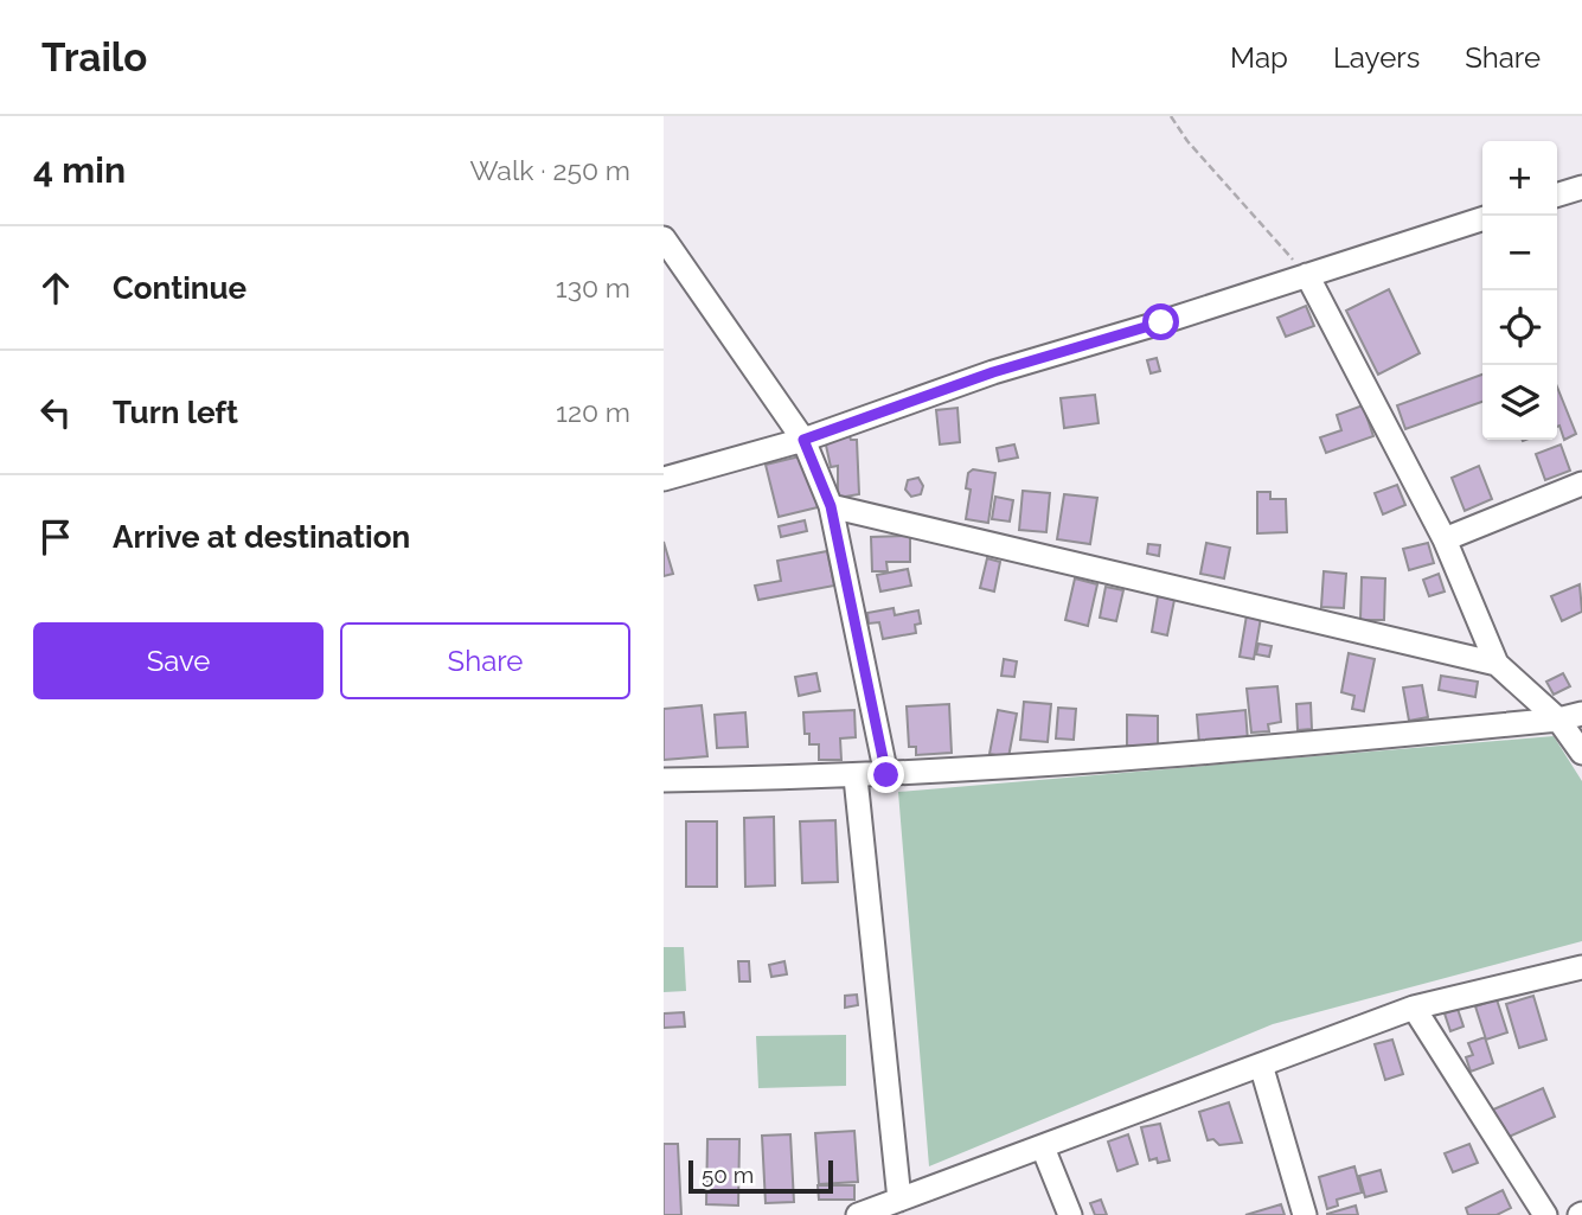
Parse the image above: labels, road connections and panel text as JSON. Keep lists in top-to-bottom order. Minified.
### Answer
{"scale_bar":"50 m","page":{"header":"Trailo","nav":["Map","Layers","Share"],"heading":["4 min","Walk · 250 m"],"map_buttons":["+","−"],"list":[["Continue","130 m"],["Turn left","120 m"],"Arrive at destination"],"buttons":["Save","Share"],"scale":"50 m"}}
